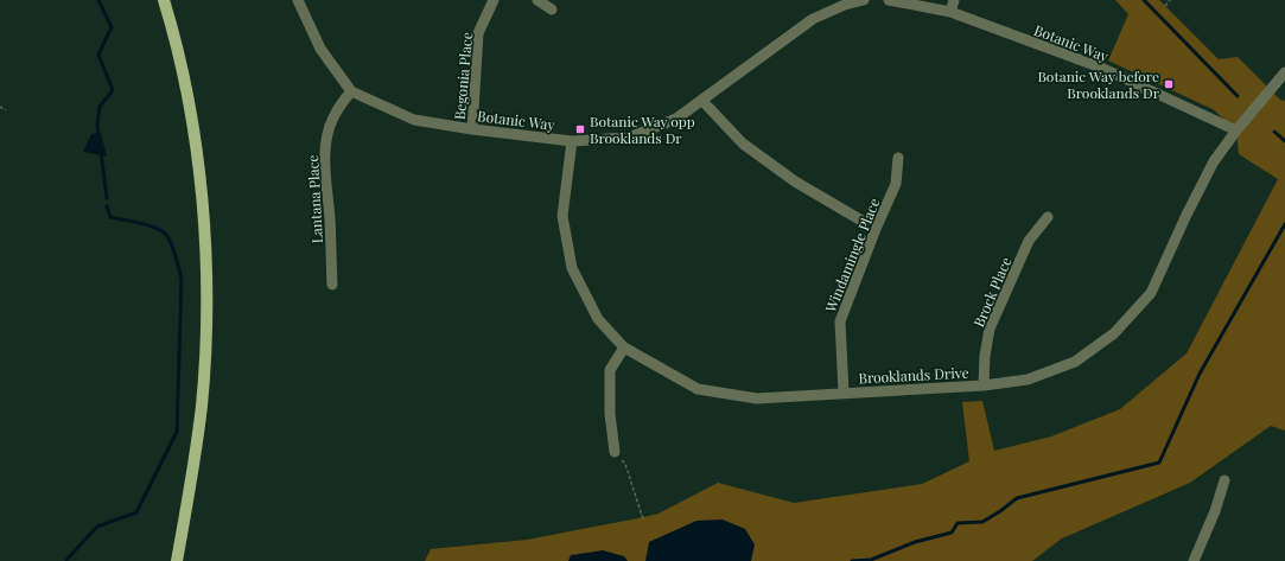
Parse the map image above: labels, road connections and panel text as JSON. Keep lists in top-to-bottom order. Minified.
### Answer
{"streets":{"street":["Botanic Way","Begonia Place","Lantana Place","Windamingle Place","Brock Place","Brooklands Drive"]},"crossings":[["Botanic Way","Begonia Place"],["Botanic Way","Lantana Place"],["Botanic Way","Brooklands Drive"],["Windamingle Place","Brooklands Drive"],["Brock Place","Brooklands Drive"]],"places":{"transit":["Botanic Way before Brooklands Dr","Botanic Way opp Brooklands Dr"]}}
